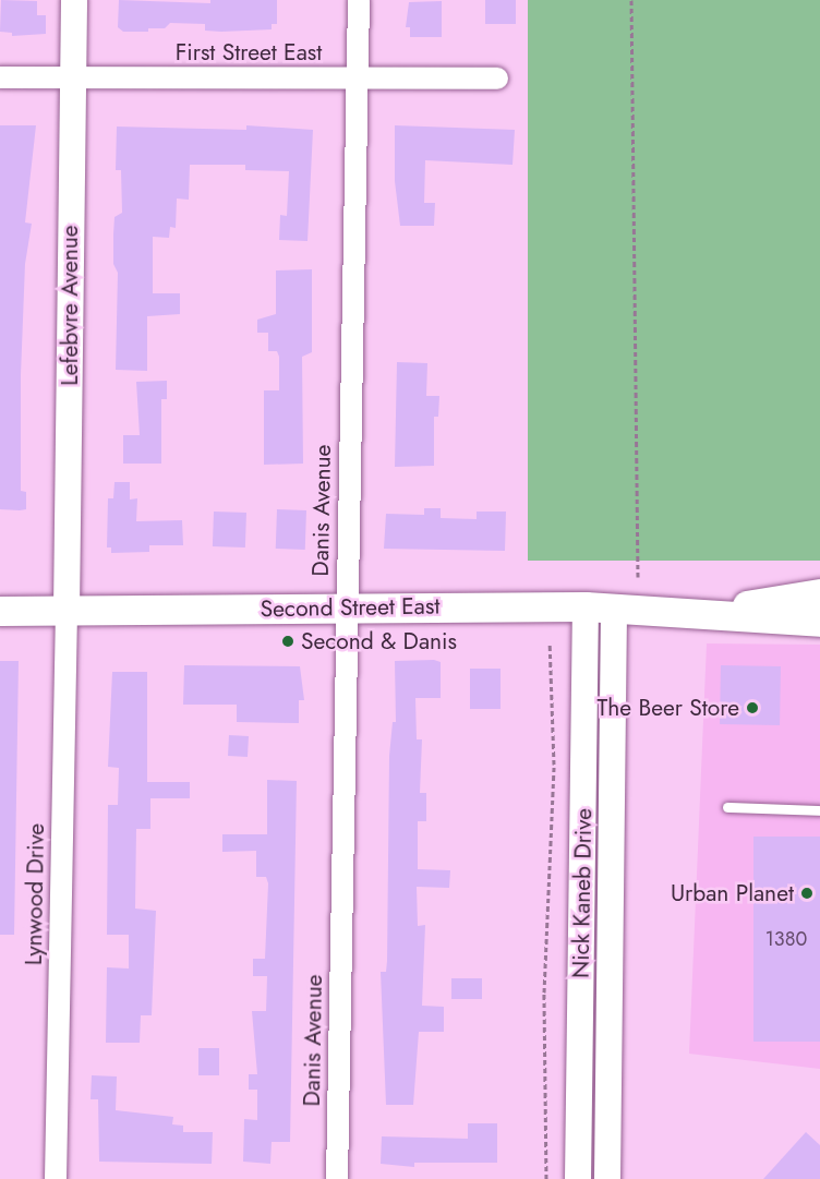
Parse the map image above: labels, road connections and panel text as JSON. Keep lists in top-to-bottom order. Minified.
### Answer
{"streets":{"main road":["Second Street East"],"street":["First Street East","Lefebvre Avenue","Danis Avenue","Nick Kaneb Drive","Lynwood Drive"]},"crossings":[["First Street East","Lefebvre Avenue"],["First Street East","Danis Avenue"],["Lefebvre Avenue","Second Street East"],["Lefebvre Avenue","Lynwood Drive"],["Danis Avenue","Second Street East"],["Second Street East","Nick Kaneb Drive"],["Second Street East","Lynwood Drive"]],"places":["Second & Danis","The Beer Store","Urban Planet"],"house_numbers":["1380"]}
